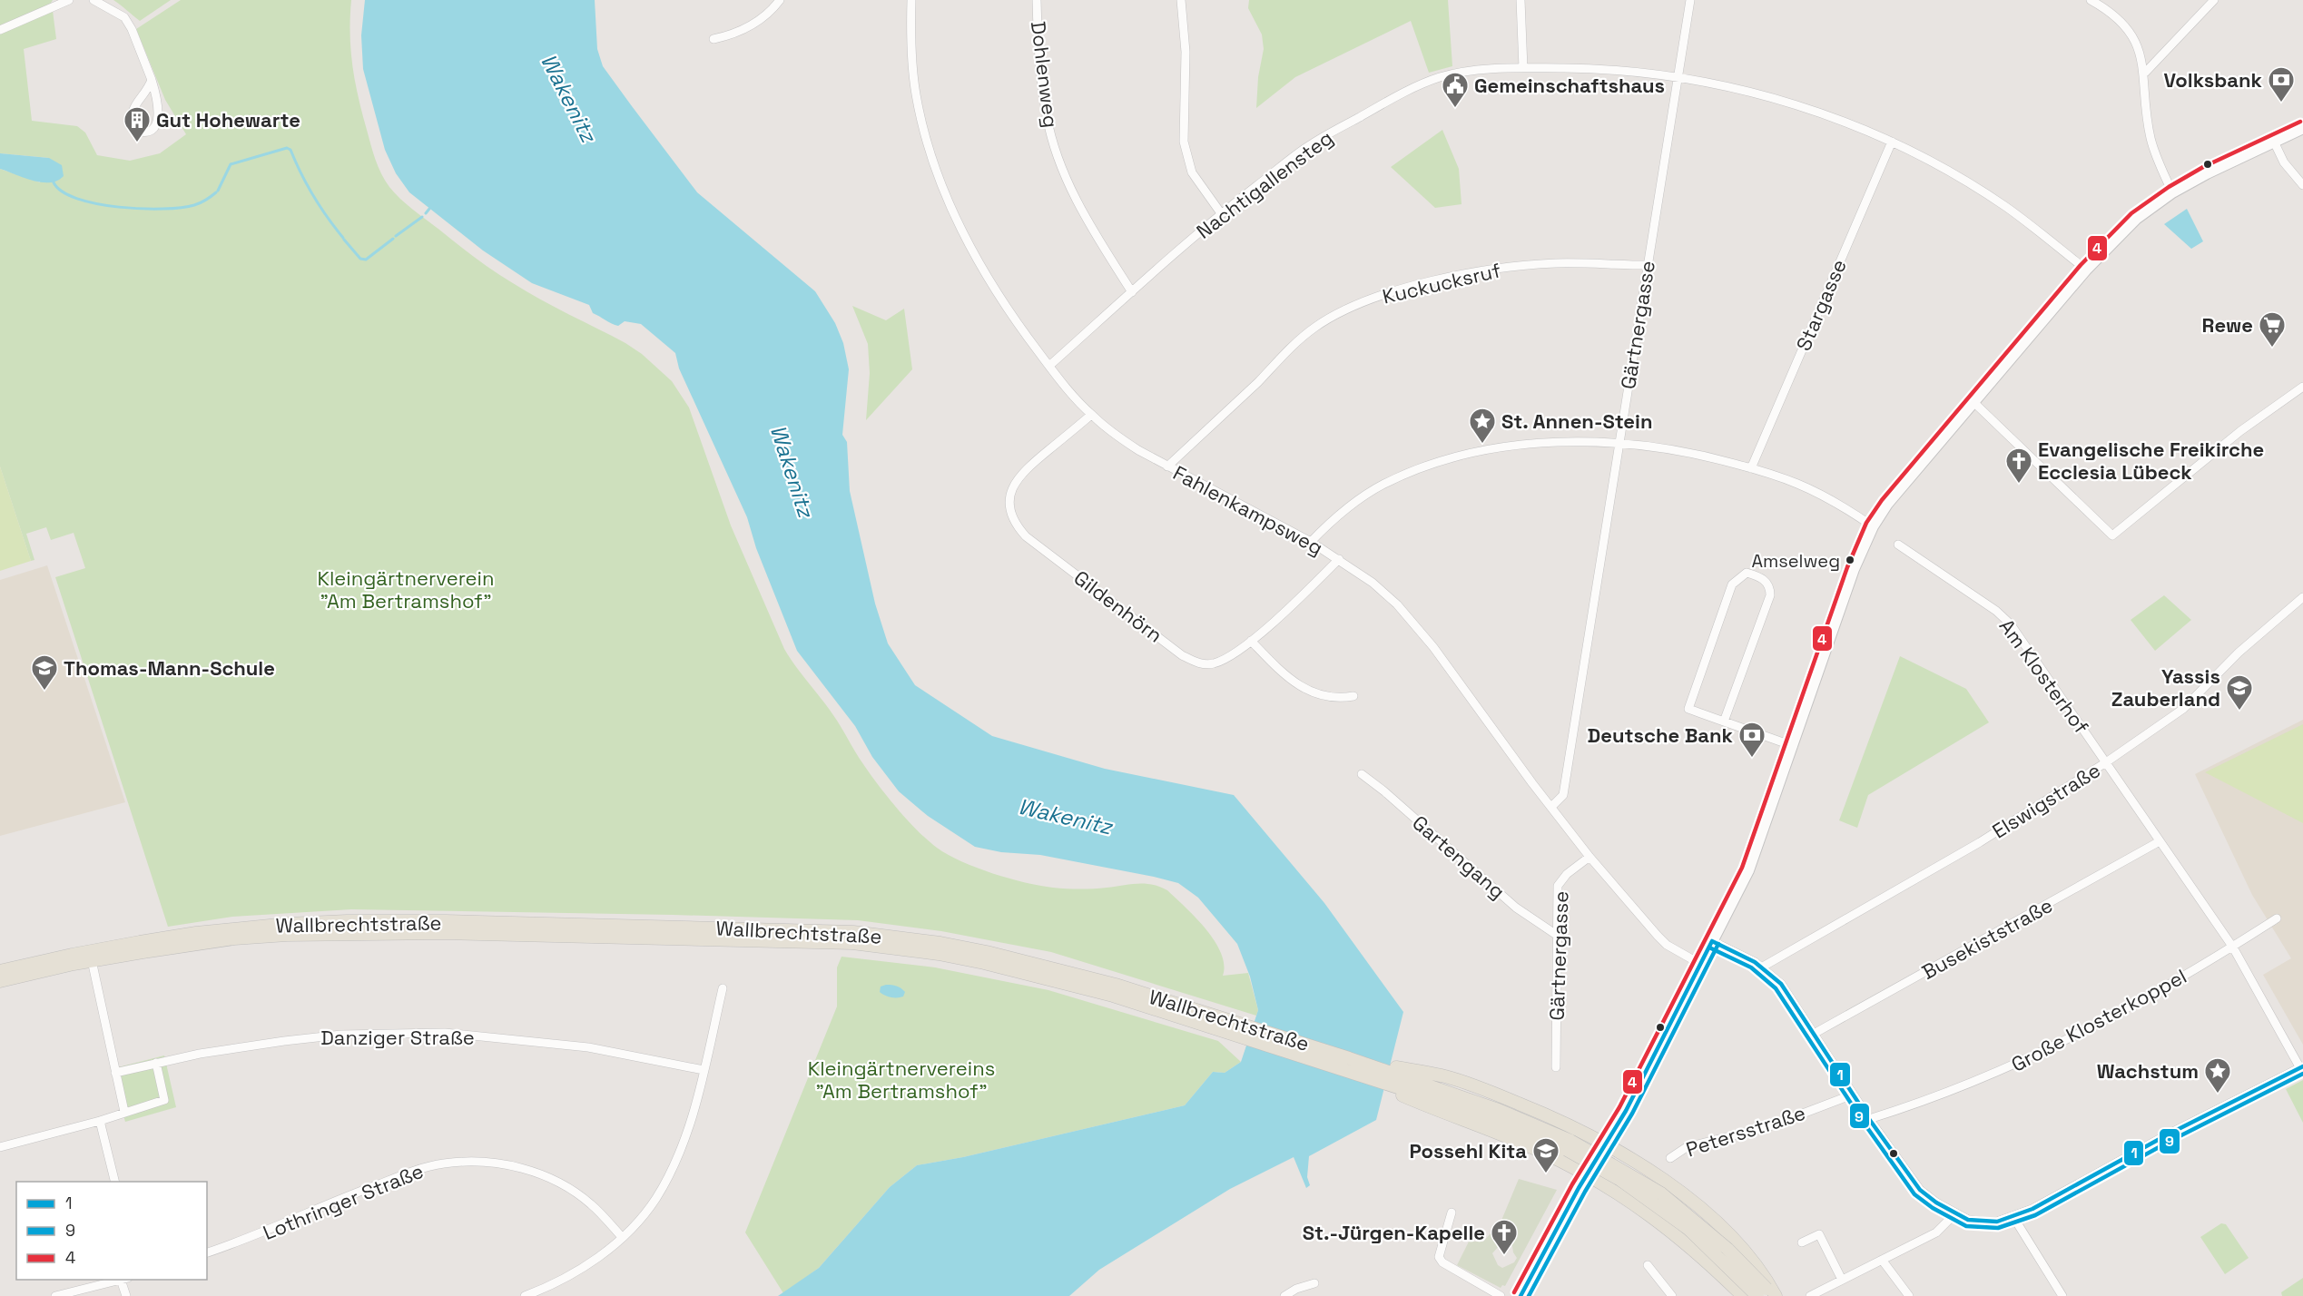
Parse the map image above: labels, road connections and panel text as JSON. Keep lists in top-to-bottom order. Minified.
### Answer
{"streets":{"main road":["Wallbrechtstraße"],"street":["Dohlenweg","Nachtigallensteg","Kuckucksruf","Stargasse","Gärtnergasse","Fahlenkampsweg","Gildenhörn","Am Klosterhof","Elswigstraße","Gartengang","Busekiststraße","Große Klosterkoppel","Danziger Straße","Petersstraße","Lothringer Straße"]},"crossings":[["Dohlenweg","Nachtigallensteg"],["Nachtigallensteg","Stargasse"],["Nachtigallensteg","Gärtnergasse"],["Nachtigallensteg","Fahlenkampsweg"],["Kuckucksruf","Gärtnergasse"],["Kuckucksruf","Fahlenkampsweg"],["Gärtnergasse","Fahlenkampsweg"],["Gärtnergasse","Gartengang"],["Fahlenkampsweg","Gildenhörn"],["Am Klosterhof","Elswigstraße"],["Am Klosterhof","Busekiststraße"],["Am Klosterhof","Große Klosterkoppel"]],"water":["Wakenitz"],"parks":["Kleingärtnerverein \"Am Bertramshof\"","Kleingärtnervereins \"Am Bertramshof\""],"places":{"bank":["Volksbank","Deutsche Bank"],"public building":["Gemeinschaftshaus"],"building":["Gut Hohewarte"],"supermarket":["Rewe"],"place":["St. Annen-Stein","Wachstum"],"church":["Evangelische Freikirche Ecclesia Lübeck","St.-Jürgen-Kapelle"],"other":["Amselweg"],"school or university":["Thomas-Mann-Schule","Yassis Zauberland","Possehl Kita"]},"lines":["transit line 4","transit line 1","transit line 9"],"legend":["1","9","4"]}
